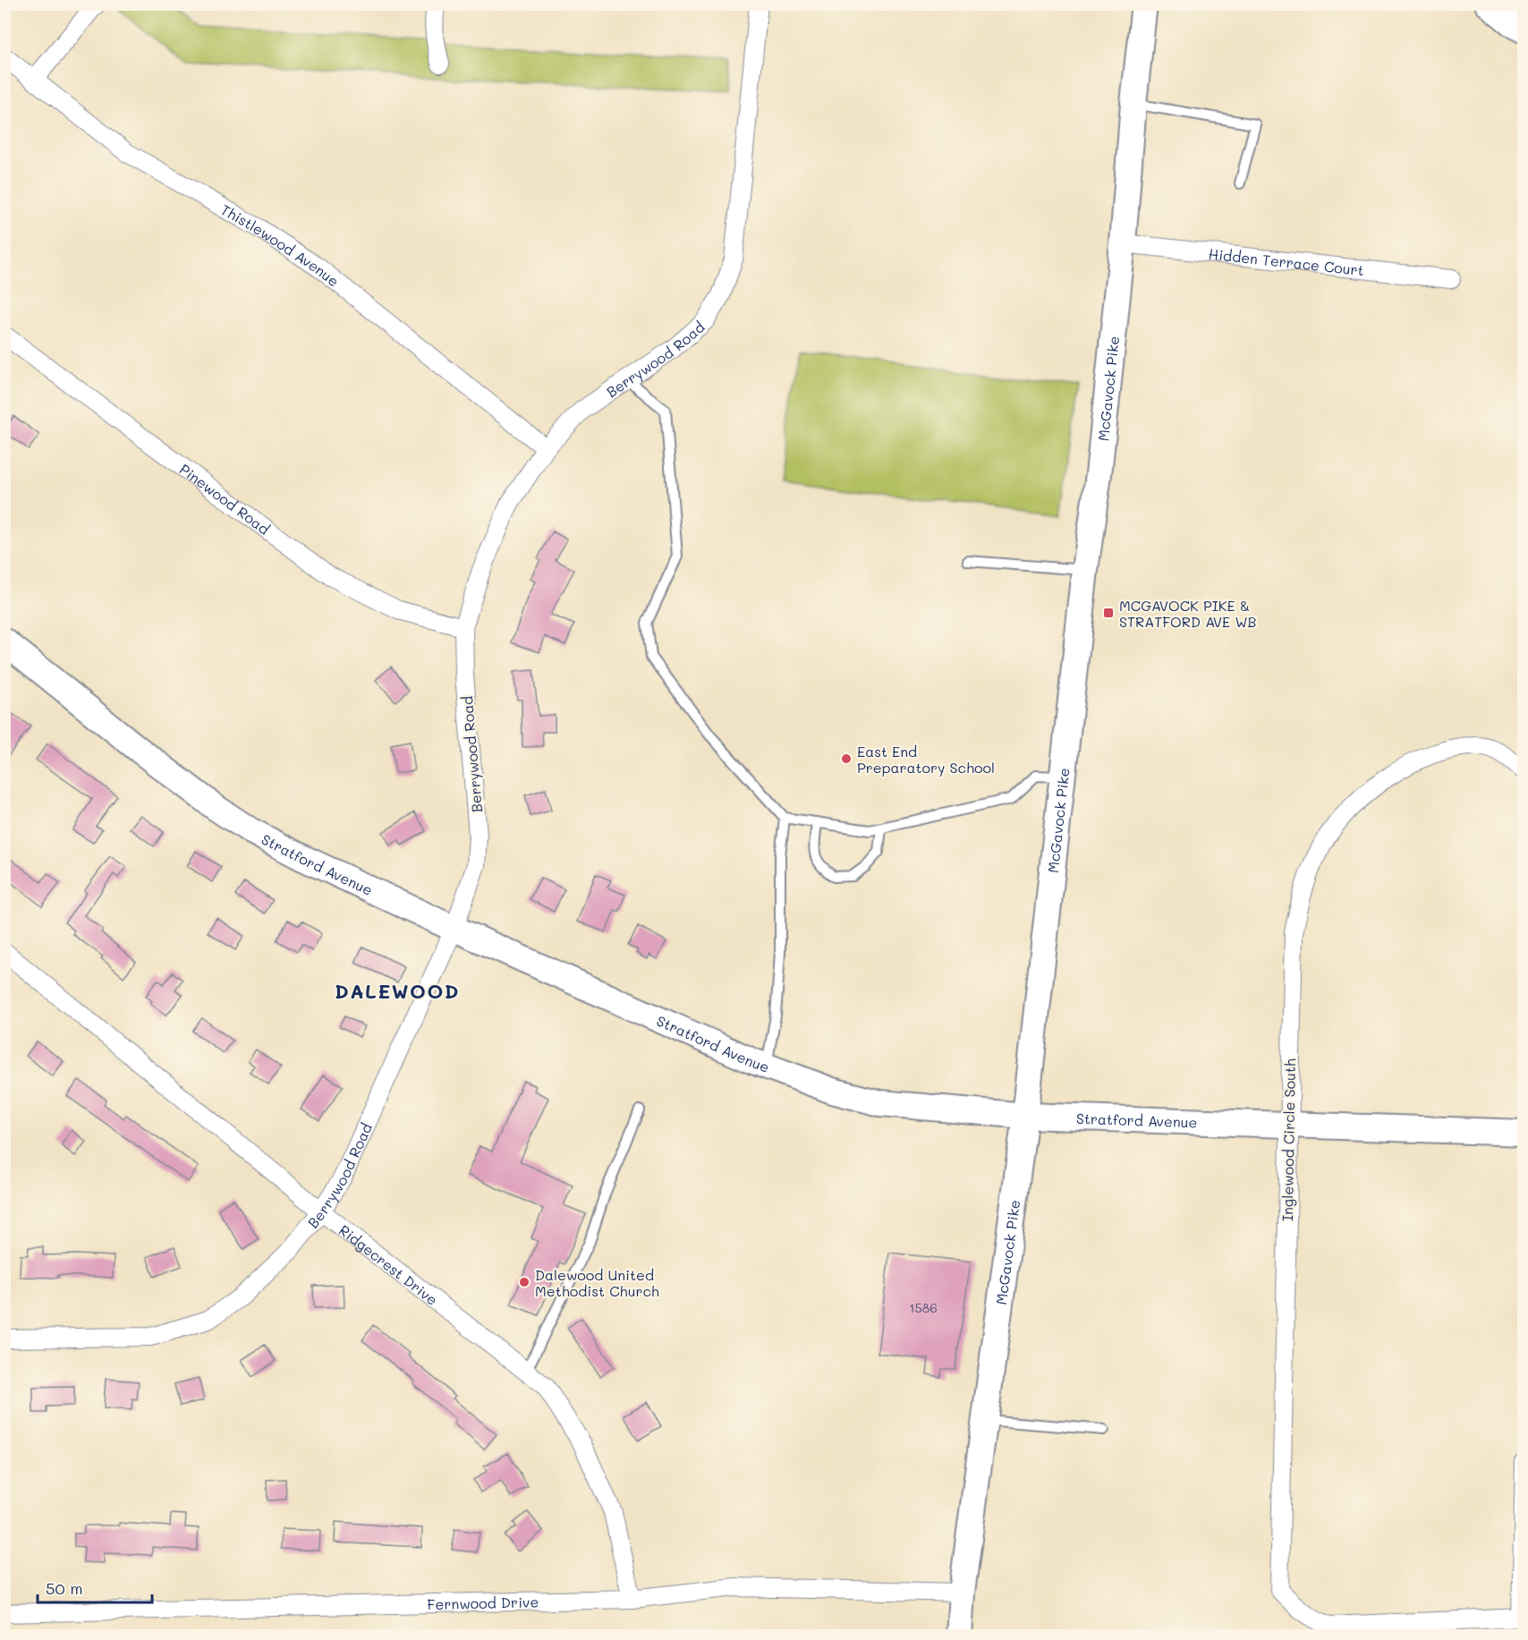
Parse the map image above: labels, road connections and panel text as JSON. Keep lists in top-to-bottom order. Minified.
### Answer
{"streets":{"street":["Thistlewood Avenue","Hidden Terrace Court","Berrywood Road","McGavock Pike","Pinewood Road","Stratford Avenue","Inglewood Circle South","Ridgecrest Drive","Fernwood Drive"]},"crossings":[["Thistlewood Avenue","Berrywood Road"],["Hidden Terrace Court","McGavock Pike"],["Berrywood Road","Pinewood Road"],["Berrywood Road","Stratford Avenue"],["Berrywood Road","Ridgecrest Drive"],["McGavock Pike","Stratford Avenue"],["McGavock Pike","Fernwood Drive"],["Stratford Avenue","Inglewood Circle South"],["Ridgecrest Drive","Fernwood Drive"]],"districts":["DALEWOOD"],"places":{"transit":["MCGAVOCK PIKE & STRATFORD AVE WB"],"other":["East End Preparatory School","Dalewood United Methodist Church"]},"house_numbers":["1586"],"scale_bar":"50 m"}
